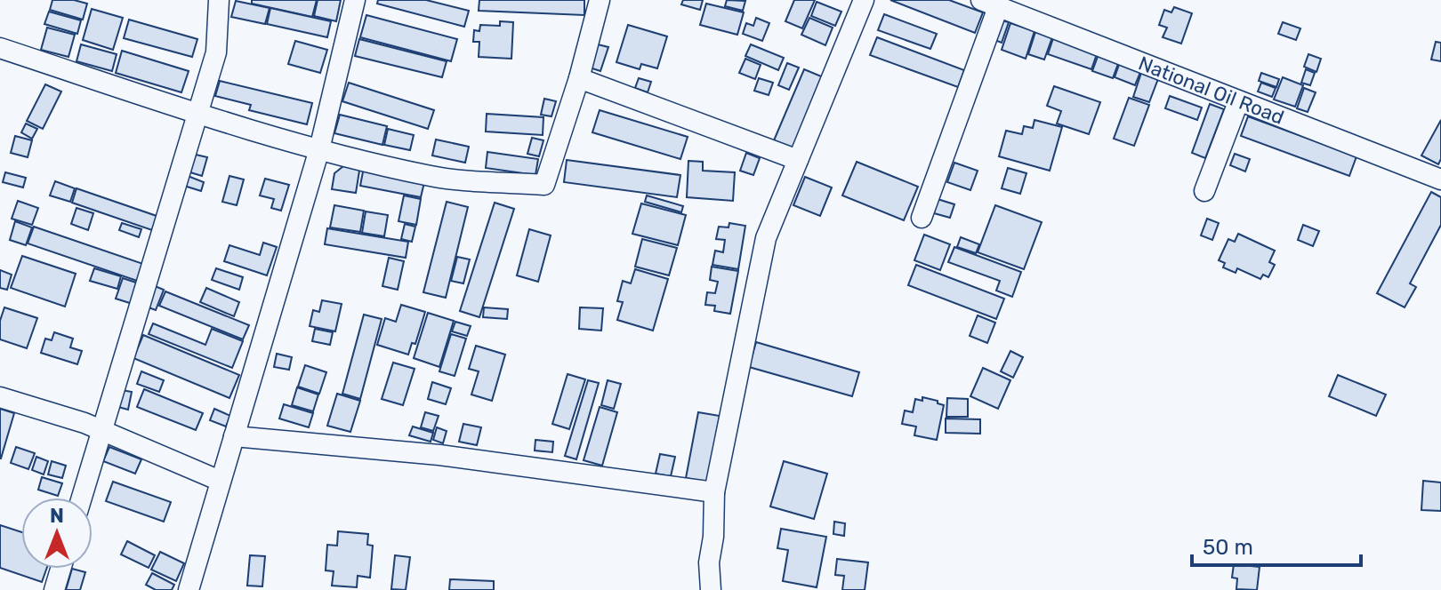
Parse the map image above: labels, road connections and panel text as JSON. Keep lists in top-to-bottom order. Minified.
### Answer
{"streets":{"street":["National Oil Road"]},"scale_bar":"50 m","north":"top"}
